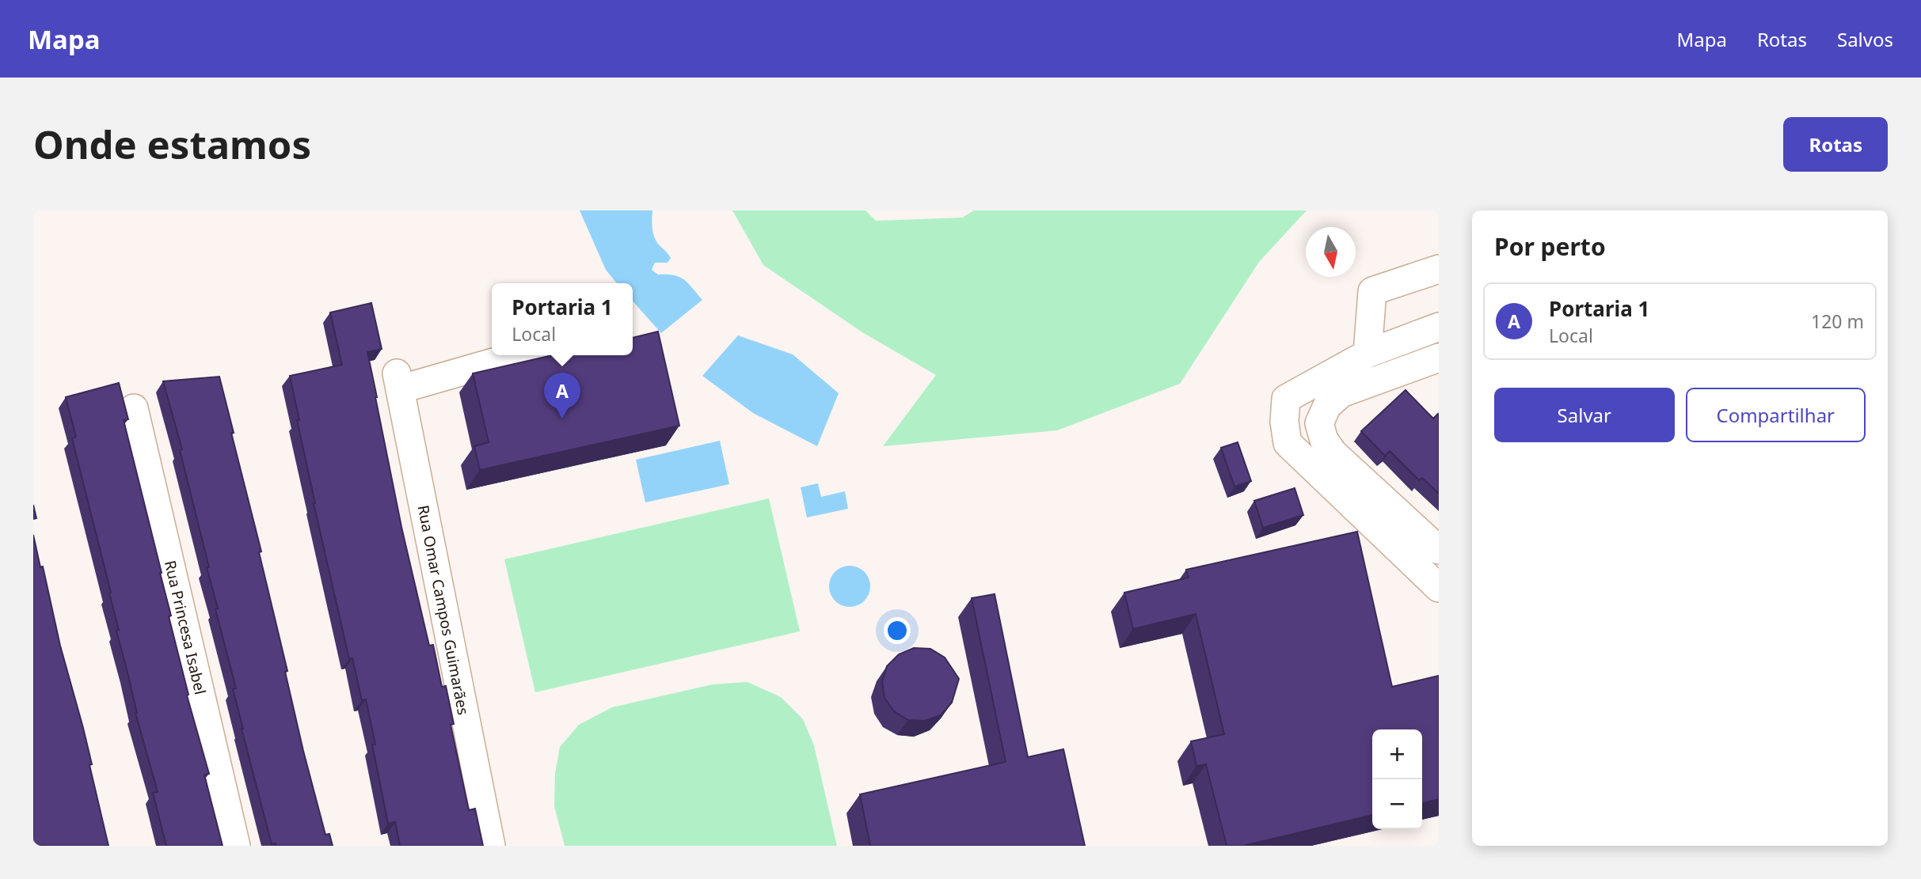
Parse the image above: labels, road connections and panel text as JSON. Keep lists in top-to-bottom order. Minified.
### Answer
{"streets":{"street":["Rua Omar Campos Guimarães","Rua Princesa Isabel"]},"north":"bottom","page":{"header":"Mapa","nav":["Mapa","Rotas","Salvos"],"buttons":["Rotas",["Salvar","Compartilhar"]],"title":"Onde estamos","heading":"Por perto","list":[{"mark":"A","name":"Portaria 1","note":"Local","value":"120 m"}],"popup":["Portaria 1","Local"],"pins":"A","map_buttons":["+","−"]}}
